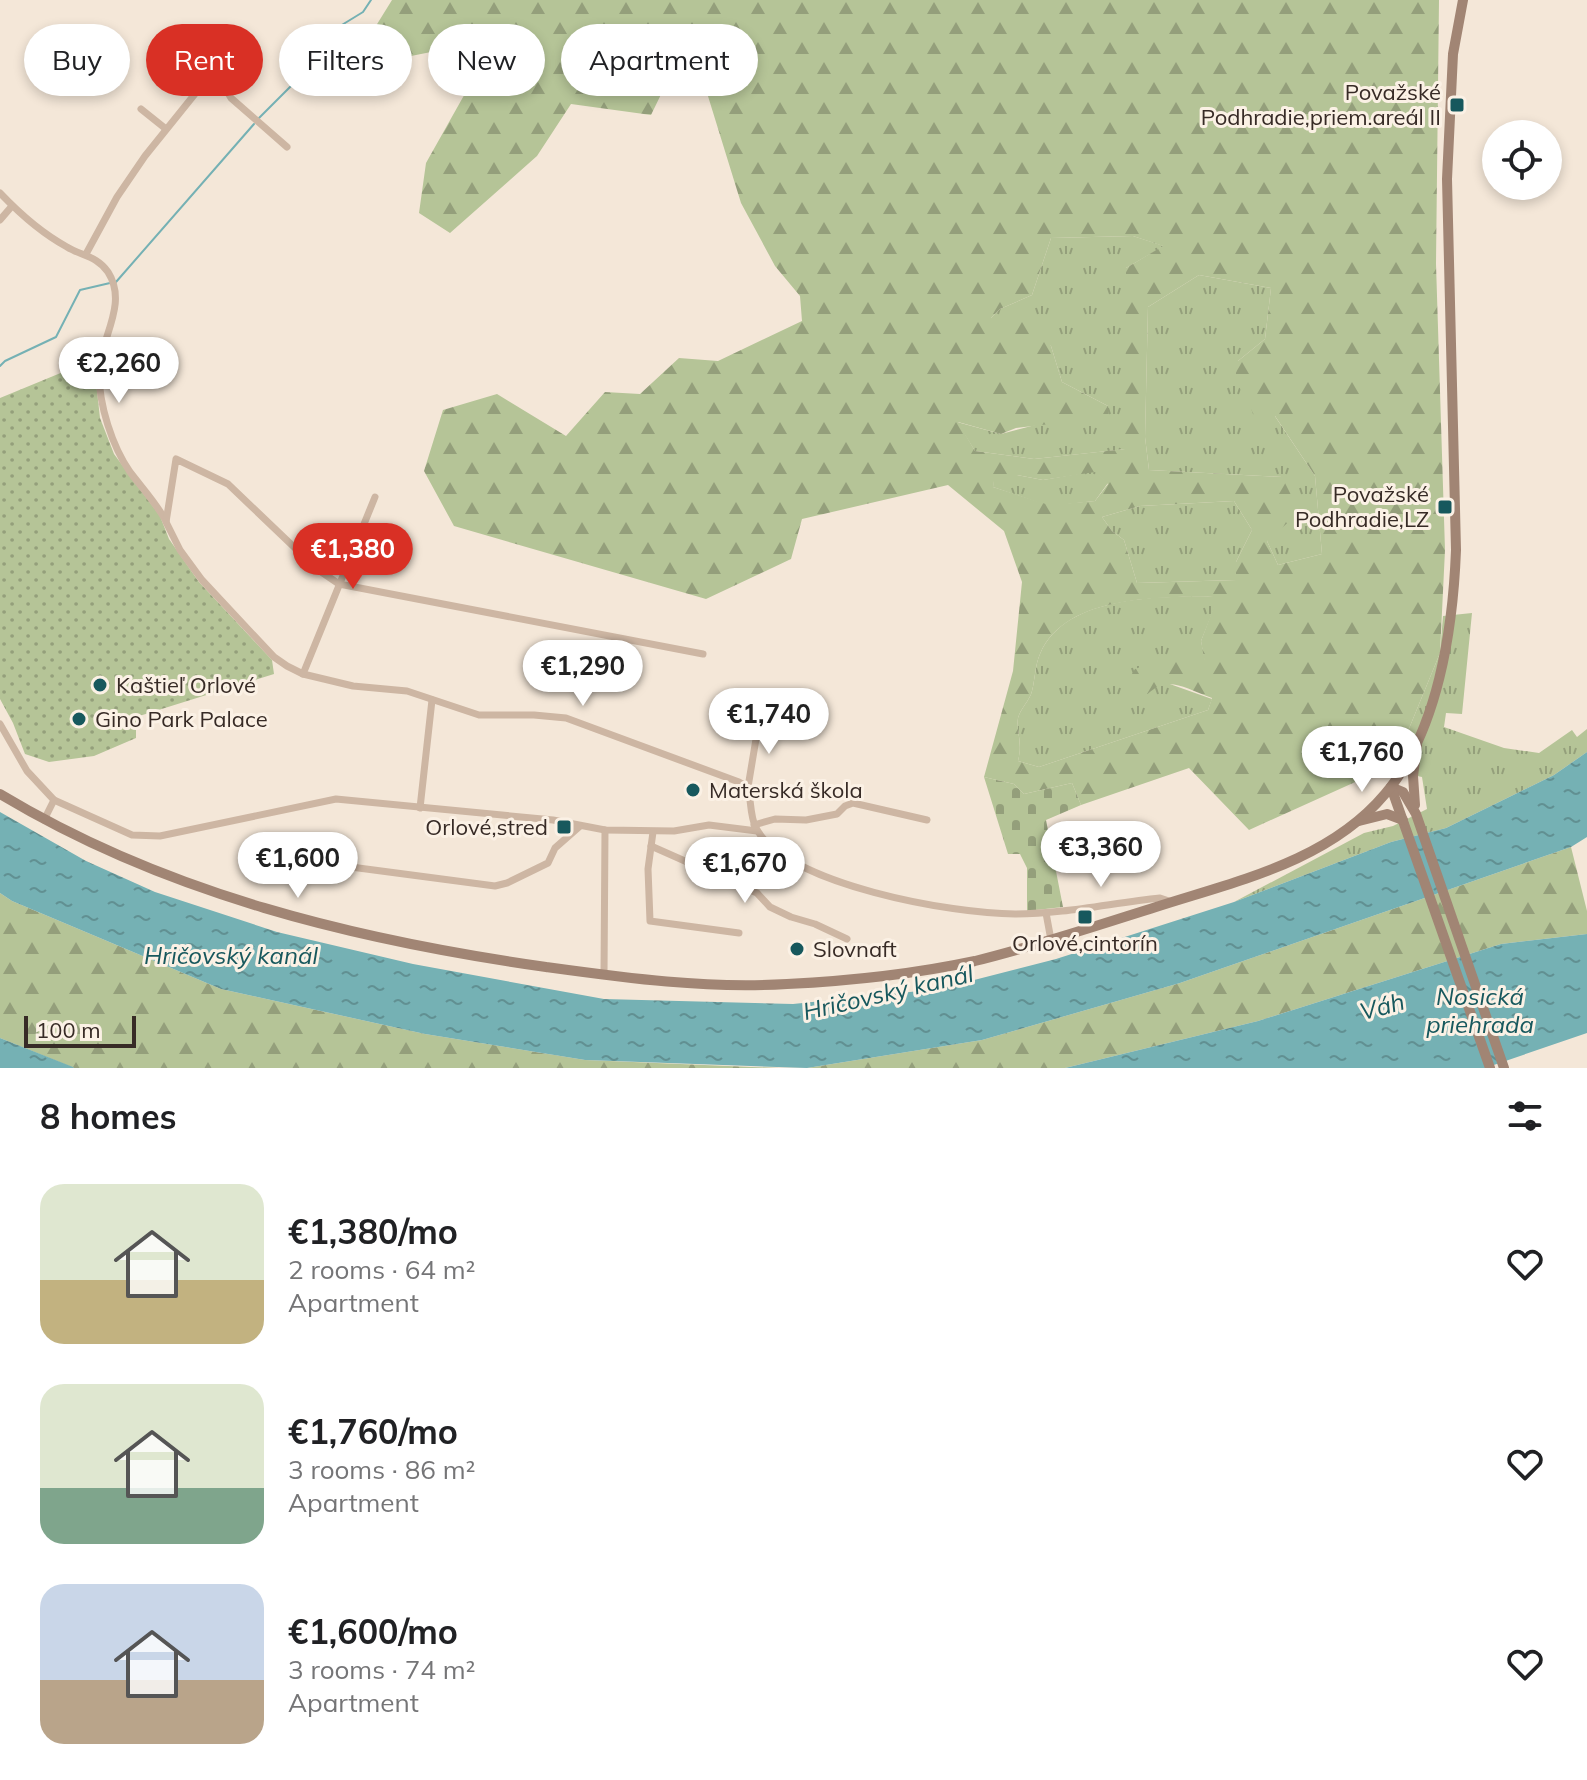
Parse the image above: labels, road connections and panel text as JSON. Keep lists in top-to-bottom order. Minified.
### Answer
{"water":["Hričovský kanál","Nosická priehrada","Váh"],"places":{"transit":["Považské Podhradie,priem.areál II","Považské Podhradie,LZ","Orlové,stred","Orlové,cintorín"],"other":["Kaštieľ Orlové","Gino Park Palace","Materská škola","Slovnaft"]},"scale_bar":"100 m","page":{"chip":["Buy","Rent","Filters","New","Apartment"],"price":["€2,260","€1,380","€1,290","€1,740","€1,760","€3,360","€1,600","€1,670"],"scale":"100 m","heading":"8 homes","list":[{"name":"€1,380/mo","note":"2 rooms · 64 m² · Apartment"},{"name":"€1,760/mo","note":"3 rooms · 86 m² · Apartment"},{"name":"€1,600/mo","note":"3 rooms · 74 m² · Apartment"}]}}
